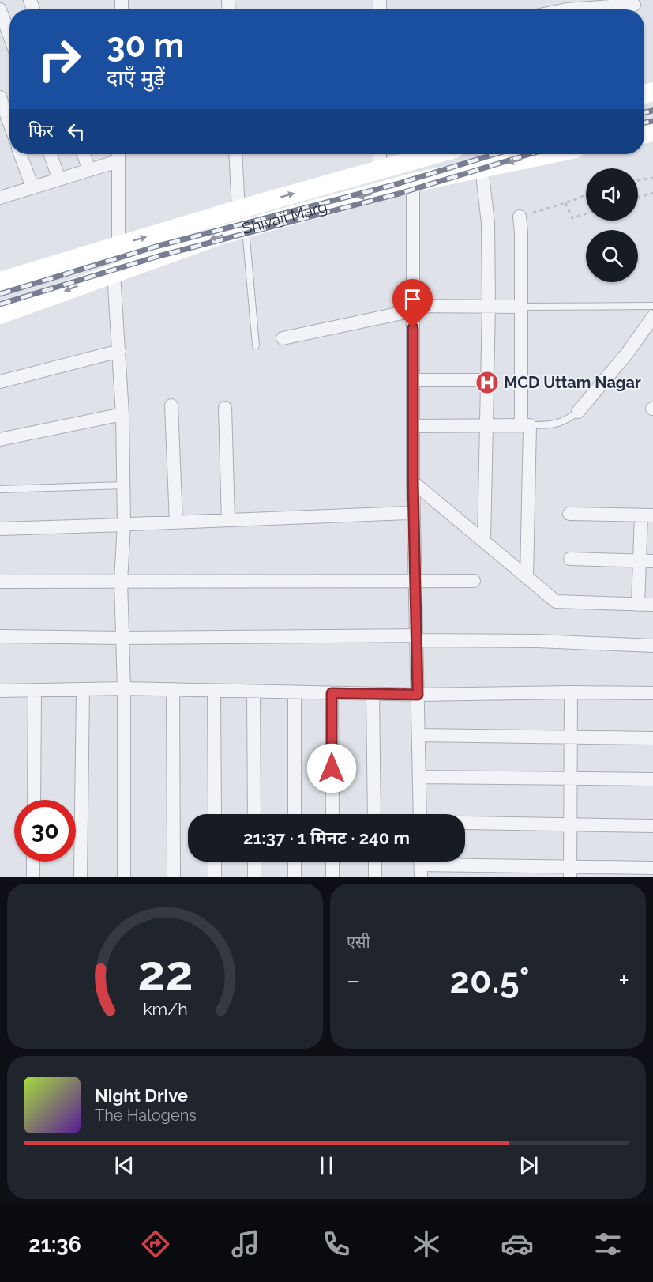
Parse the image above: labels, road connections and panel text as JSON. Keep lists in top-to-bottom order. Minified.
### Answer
{"streets":{"main road":["Shivaji Marg"]},"places":{"hospital":["MCD Uttam Nagar"]},"page":{"turn":["30 m","दाएँ मुड़ें"],"then":"फिर","limit":"30","trip":"21:37 · 1 मिनट · 240 m","tile":"एसी","heat":["−","20.5°","+"],"song":["Night Drive","The Halogens"],"tabs":"21:36","gauge":["22","km/h"]}}
